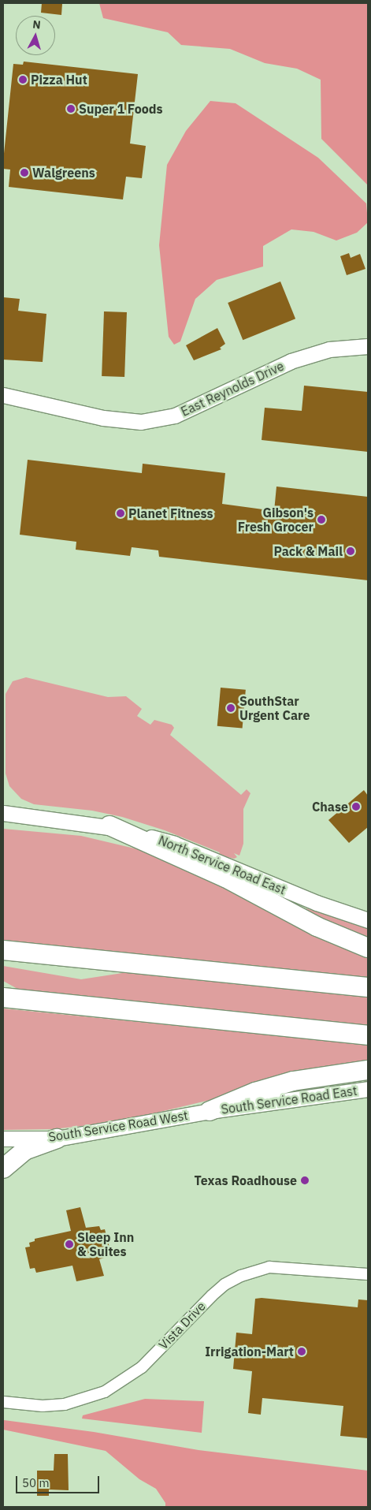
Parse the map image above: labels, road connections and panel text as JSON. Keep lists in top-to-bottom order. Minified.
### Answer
{"streets":{"main road":["East Reynolds Drive","North Service Road East","South Service Road East","South Service Road West"],"street":["Vista Drive"]},"crossings":[["South Service Road East","South Service Road West"]],"places":["Pizza Hut","Super 1 Foods","Walgreens","Planet Fitness","Gibson's Fresh Grocer","Pack & Mail","SouthStar Urgent Care","Chase","Texas Roadhouse","Sleep Inn & Suites","Irrigation-Mart"],"scale_bar":"50 m","north":"top"}
